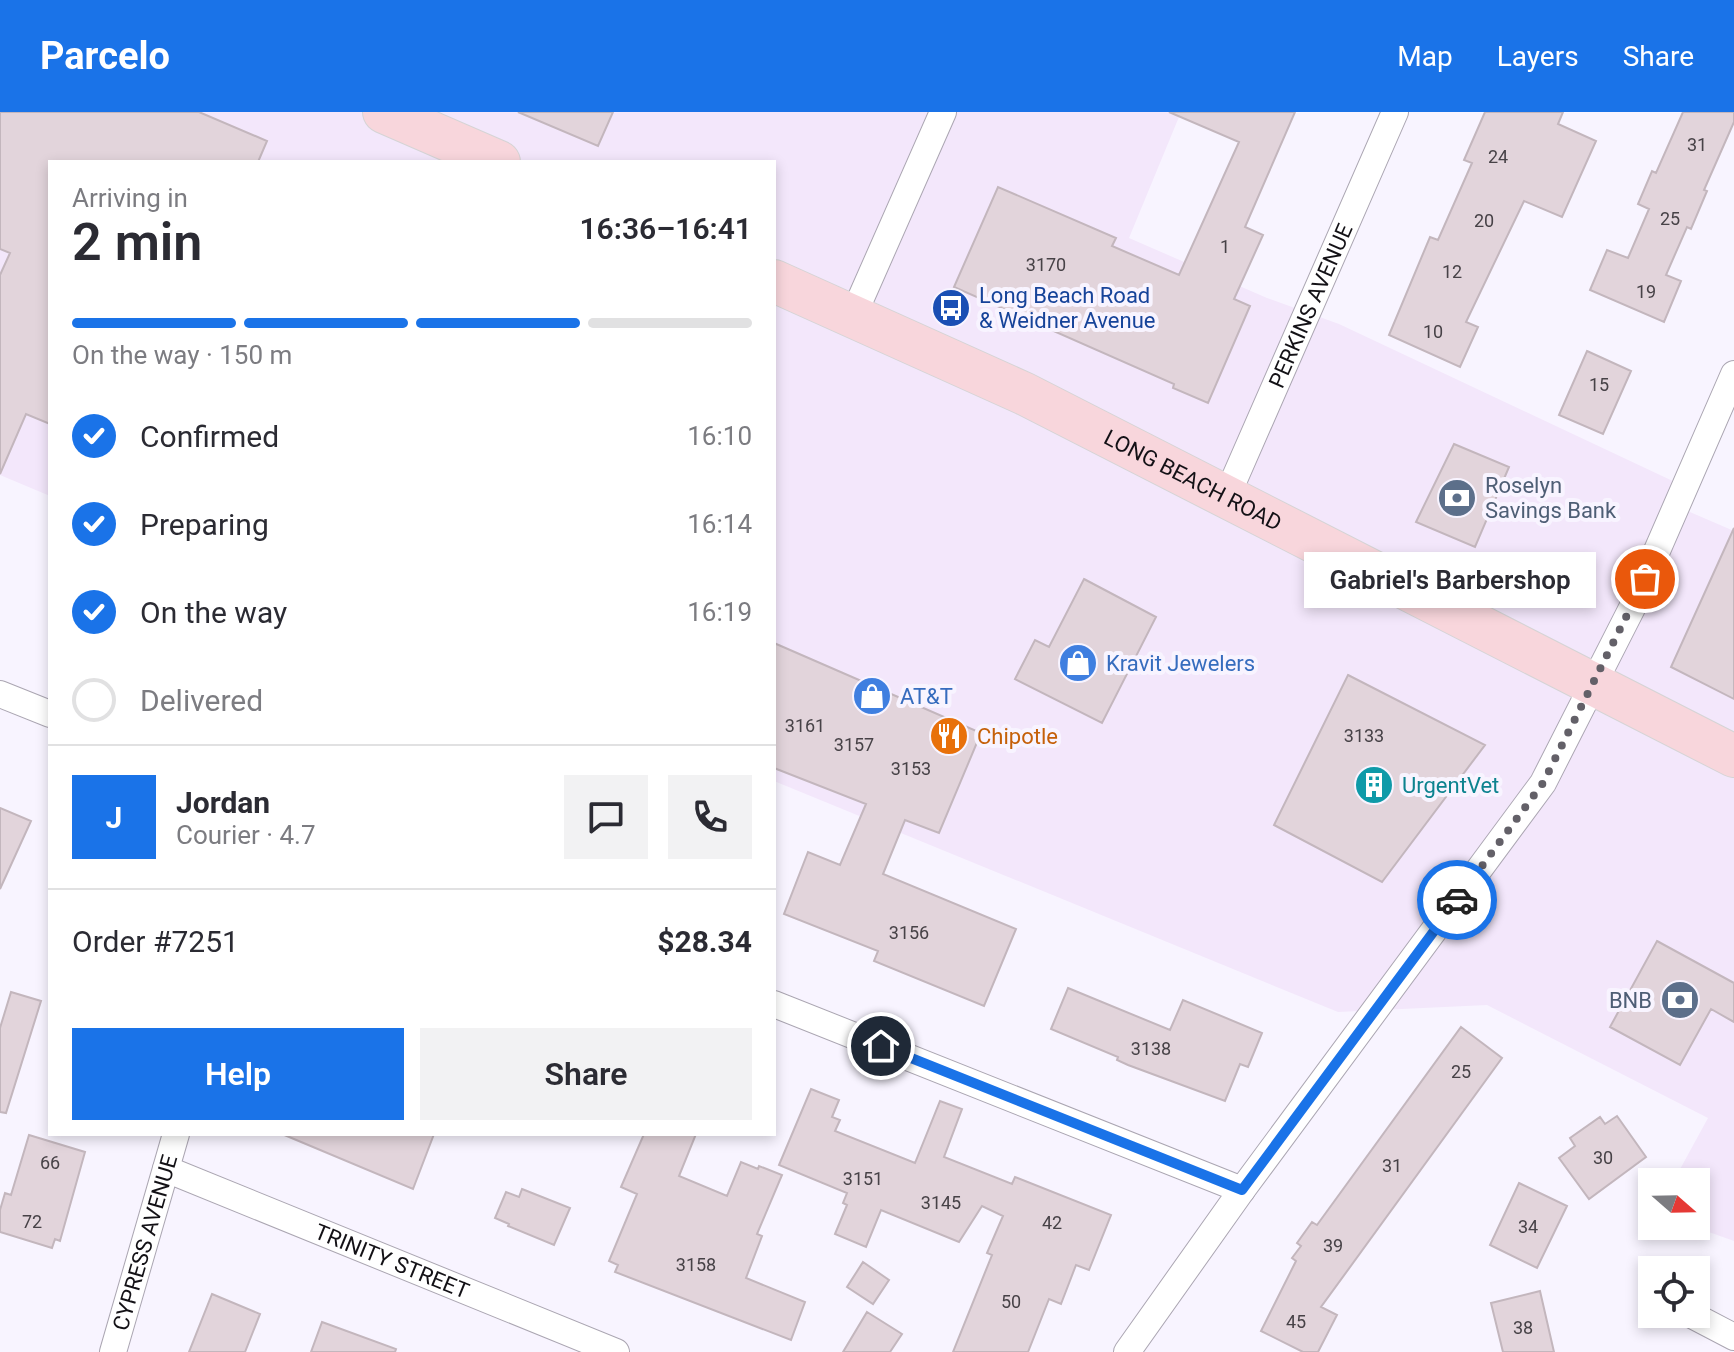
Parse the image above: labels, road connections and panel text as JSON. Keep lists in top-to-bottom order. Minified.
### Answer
{"streets":{"main road":["LONG BEACH ROAD"],"street":["PERKINS AVENUE","CYPRESS AVENUE","TRINITY STREET"]},"crossings":[["PERKINS AVENUE","LONG BEACH ROAD"],["CYPRESS AVENUE","TRINITY STREET"]],"places":{"bus stop":["Long Beach Road & Weidner Avenue"],"bank":["Roselyn Savings Bank","BNB"],"other":["Gabriel's Barbershop"],"shop":["Kravit Jewelers","AT&T"],"restaurant":["Chipotle"],"building":["UrgentVet"]},"house_numbers":["31","24","25","20","1","3170","12","19","10","15","3161","3133","3157","3153","3156","3138","25","30","66","31","3151","3145","72","42","34","39","3158","50","45","38"],"north":"right","page":{"header":"Parcelo","nav":["Map","Layers","Share"],"heading":["2 min","Arriving in","16:36–16:41"],"panel":["Jordan","Courier · 4.7","Order #7251","$28.34"],"bar":"On the way · 150 m","list":[["Confirmed","16:10"],["Preparing","16:14"],["On the way","16:19"],"Delivered"],"bubble":"Gabriel's Barbershop","round":"J","buttons":["Help","Share"]}}
